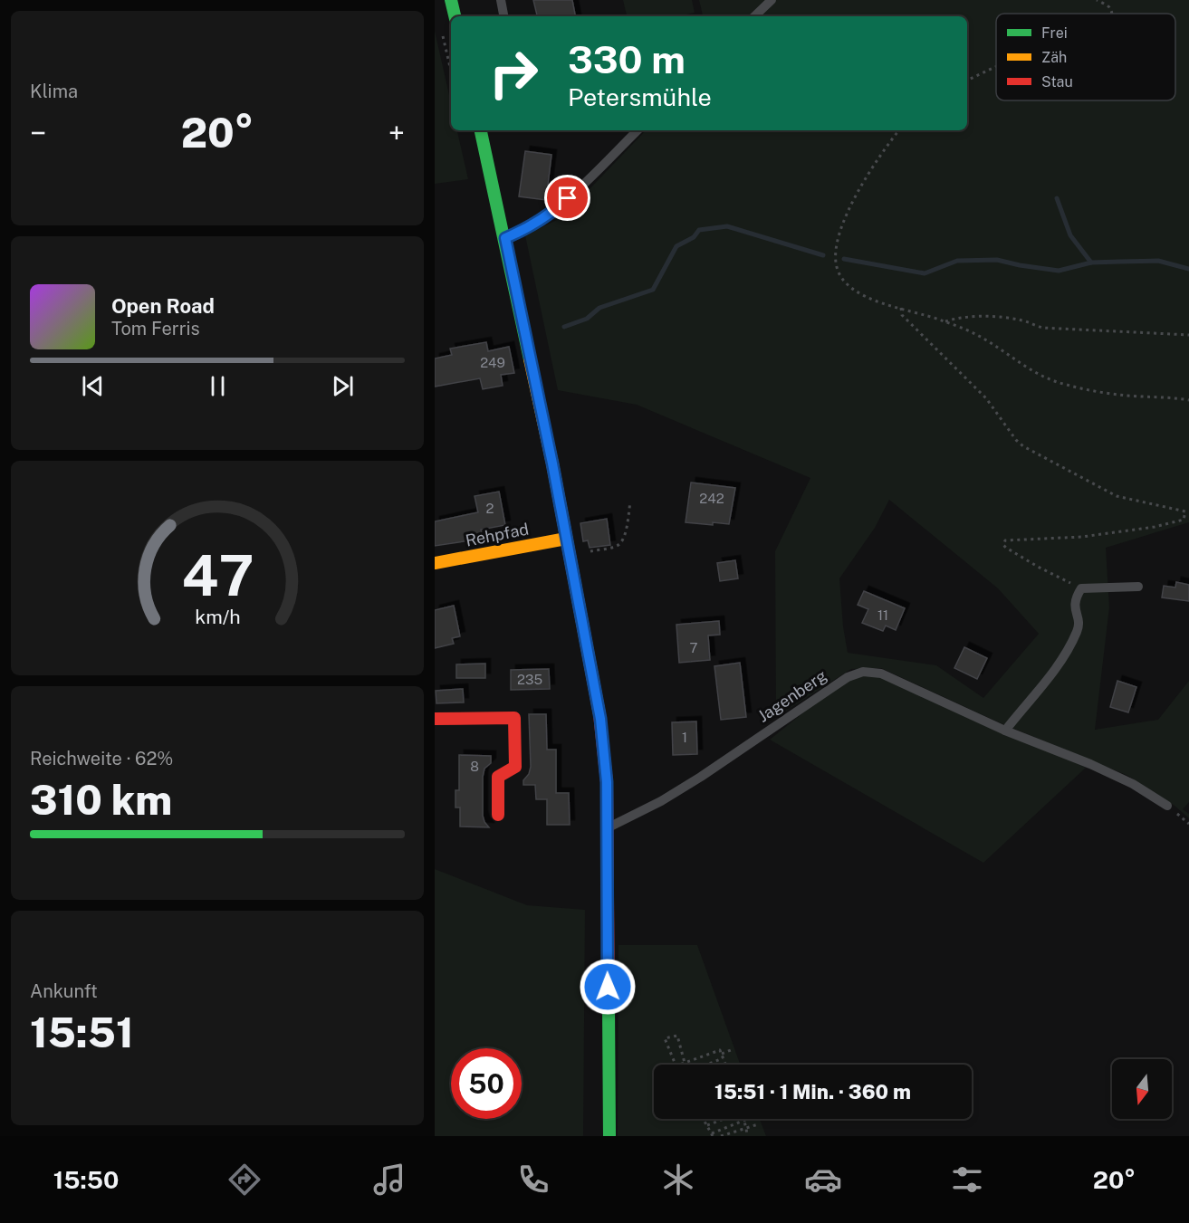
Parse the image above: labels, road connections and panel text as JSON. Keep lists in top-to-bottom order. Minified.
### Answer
{"streets":{"main road":["Rehpfad"],"lane":["Jagenberg"]},"house_numbers":["249","242","2","11","7","235","1","8"],"legend":["Frei","Zäh","Stau"],"north":"bottom","page":{"tile":["Klima",["Reichweite · 62%","310 km"],["Ankunft","15:51"]],"turn":["330 m","Petersmühle"],"heat":["−","20°","+"],"song":["Open Road","Tom Ferris"],"limit":"50","trip":"15:51 · 1 Min. · 360 m","tabs":["15:50","20°"],"gauge":["47","km/h"]}}
